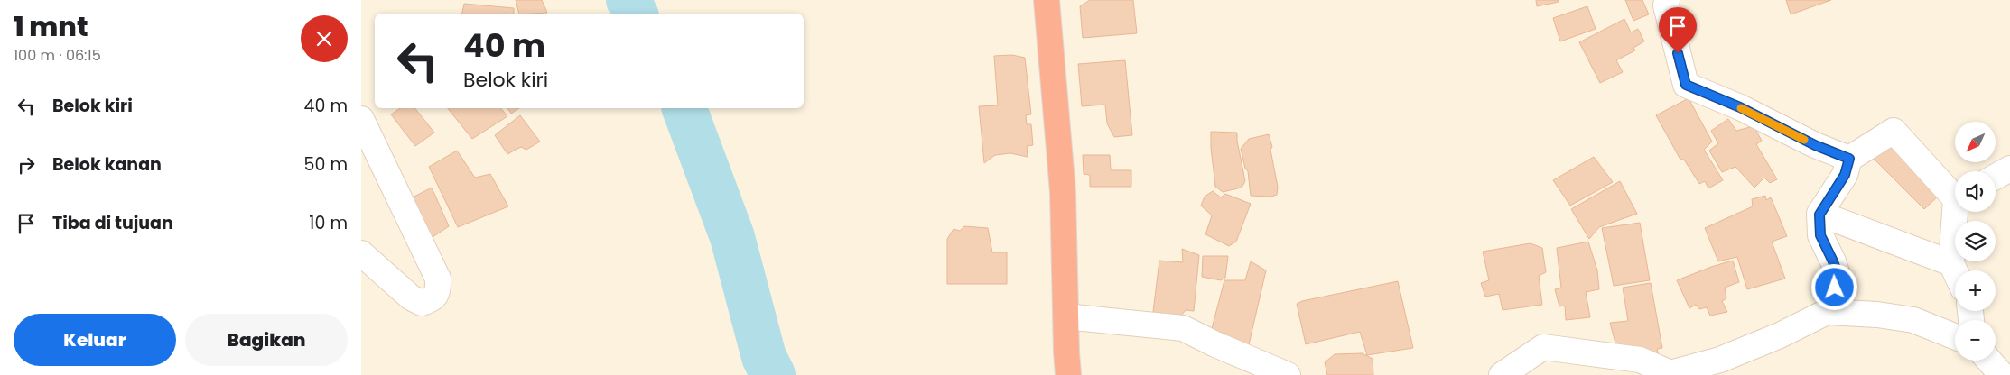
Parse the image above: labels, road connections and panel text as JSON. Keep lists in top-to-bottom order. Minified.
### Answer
{"north":"bottom left","page":{"heading":["1 mnt","100 m · 06:15"],"turn":["40 m","Belok kiri"],"list":[{"name":"Belok kiri","value":"40 m"},{"name":"Belok kanan","value":"50 m"},{"name":"Tiba di tujuan","value":"10 m"}],"map_buttons":["+","−"],"buttons":["Keluar","Bagikan"]}}
